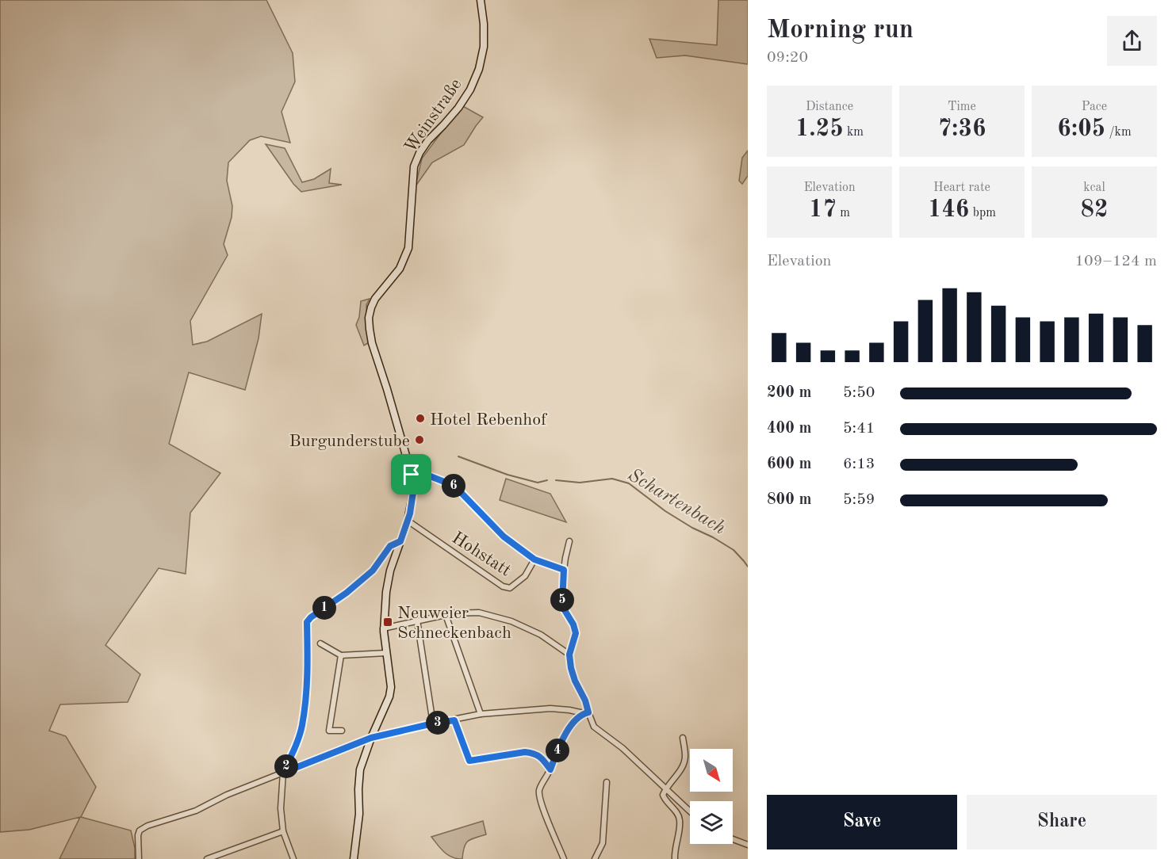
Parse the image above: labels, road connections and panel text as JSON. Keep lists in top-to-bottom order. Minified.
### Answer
{"streets":{"main road":["Weinstraße"],"street":["Hohstatt"]},"crossings":[["Weinstraße","Hohstatt"]],"water":["Schartenbach"],"places":{"other":["Hotel Rebenhof","Burgunderstube"],"transit":["Neuweier Schneckenbach"]},"north":"bottom right","page":{"heading":["Morning run","09:20"],"stats":[["Distance","1.25 km"],["Time","7:36"],["Pace","6:05 /km"],["Elevation","17 m"],["Heart rate","146 bpm"],["kcal","82"]],"chart":["Elevation","109–124 m"],"list":[{"name":"200 m","note":"5:50"},{"name":"400 m","note":"5:41"},{"name":"600 m","note":"6:13"},{"name":"800 m","note":"5:59"}],"pins":["6","5","1","3","4","2"],"buttons":["Save","Share"]}}
